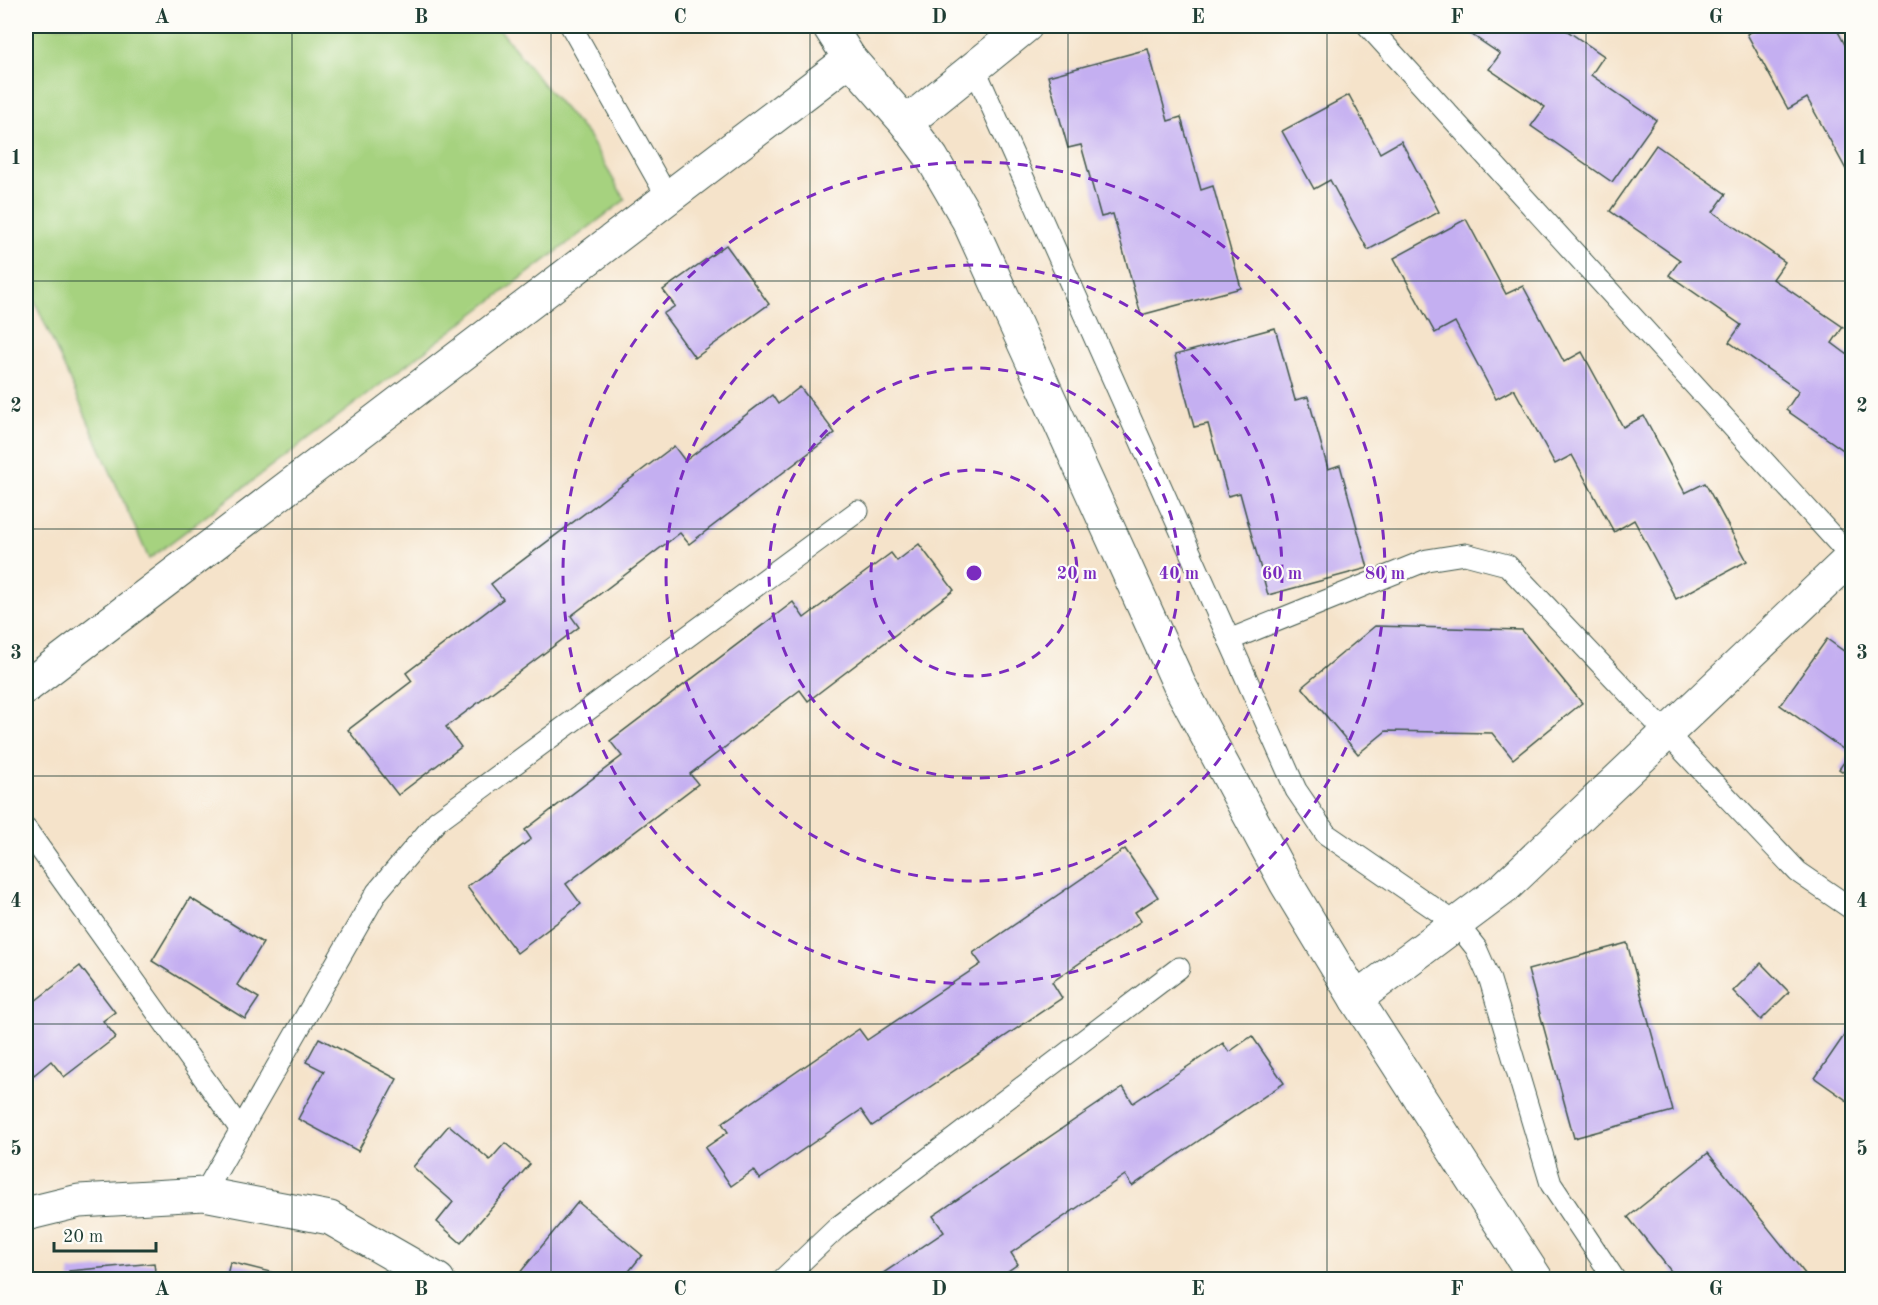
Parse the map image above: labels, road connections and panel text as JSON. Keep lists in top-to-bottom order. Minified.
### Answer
{"scale_bar":"20 m","grid":{"columns":["A","B","C","D","E","F","G"],"rows":["1","2","3","4","5"]},"rings":["20 m","40 m","60 m","80 m"]}
